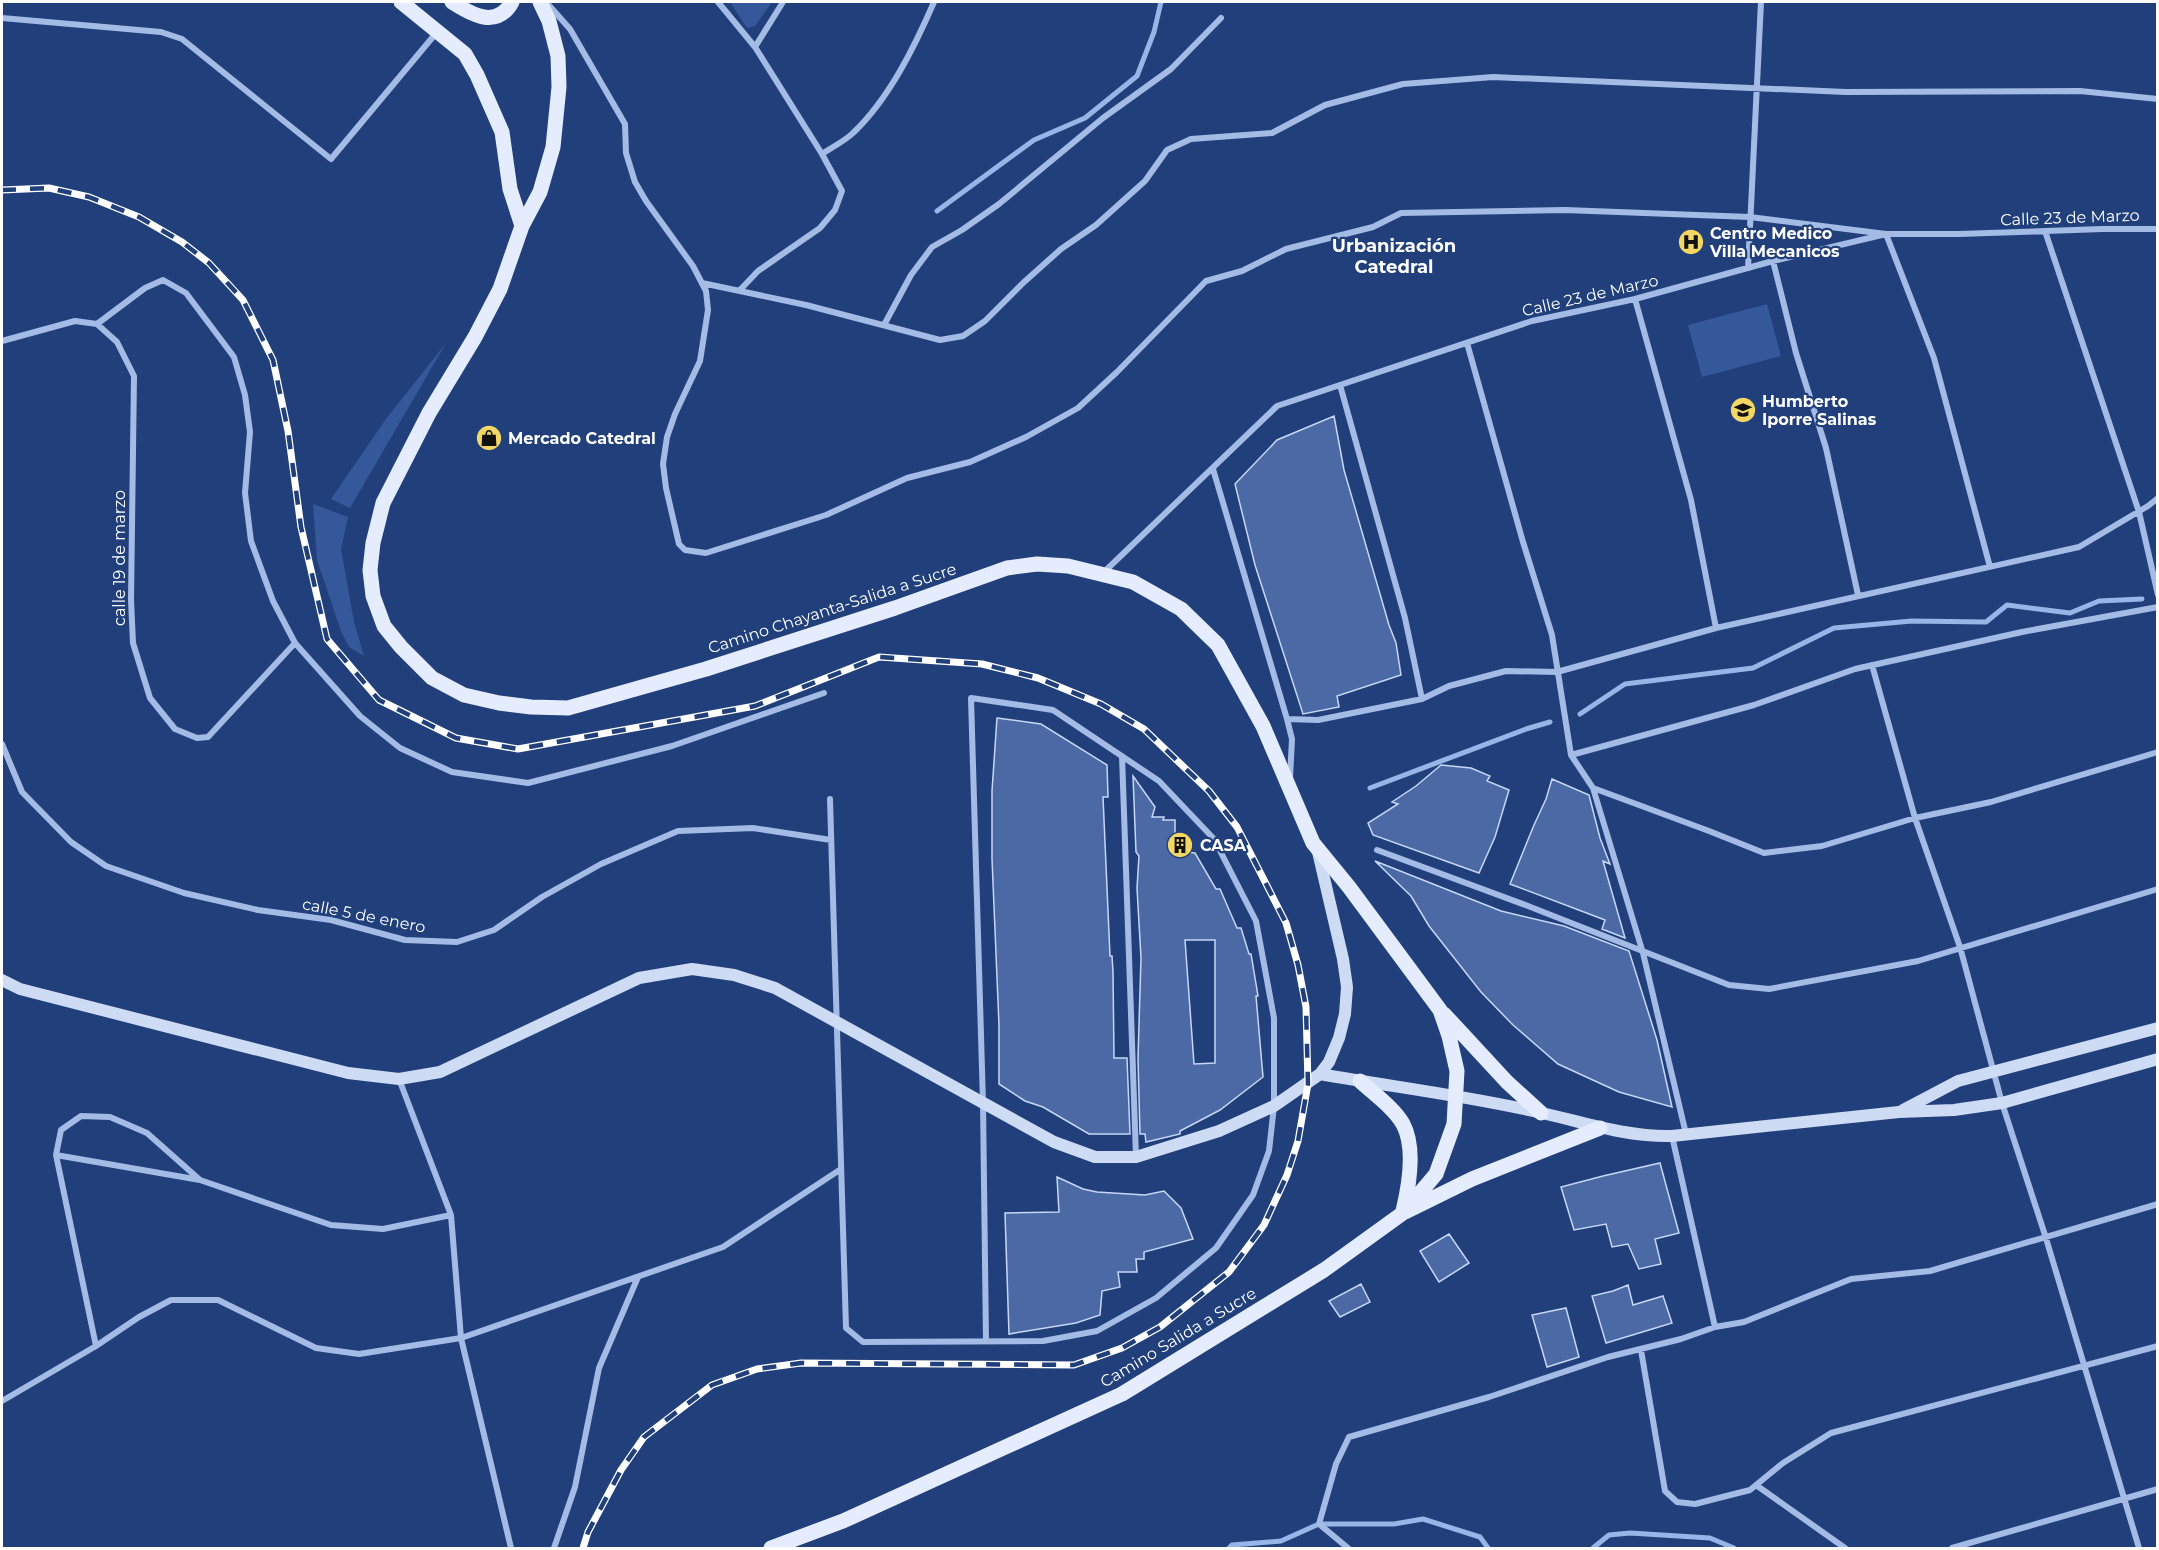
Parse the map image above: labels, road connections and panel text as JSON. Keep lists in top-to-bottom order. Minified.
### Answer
{"streets":{"main road":["Camino Chayanta-Salida a Sucre","Camino Salida a Sucre"],"street":["Calle 23 de Marzo","calle 19 de marzo","calle 5 de enero"]},"crossings":[["Calle 23 de Marzo","Camino Chayanta-Salida a Sucre"],["Camino Chayanta-Salida a Sucre","Camino Salida a Sucre"]],"districts":["Urbanización Catedral"],"places":{"hospital":["Centro Medico Villa Mecanicos"],"school or university":["Humberto Iporre Salinas"],"shop":["Mercado Catedral"],"building":["CASA"]}}
